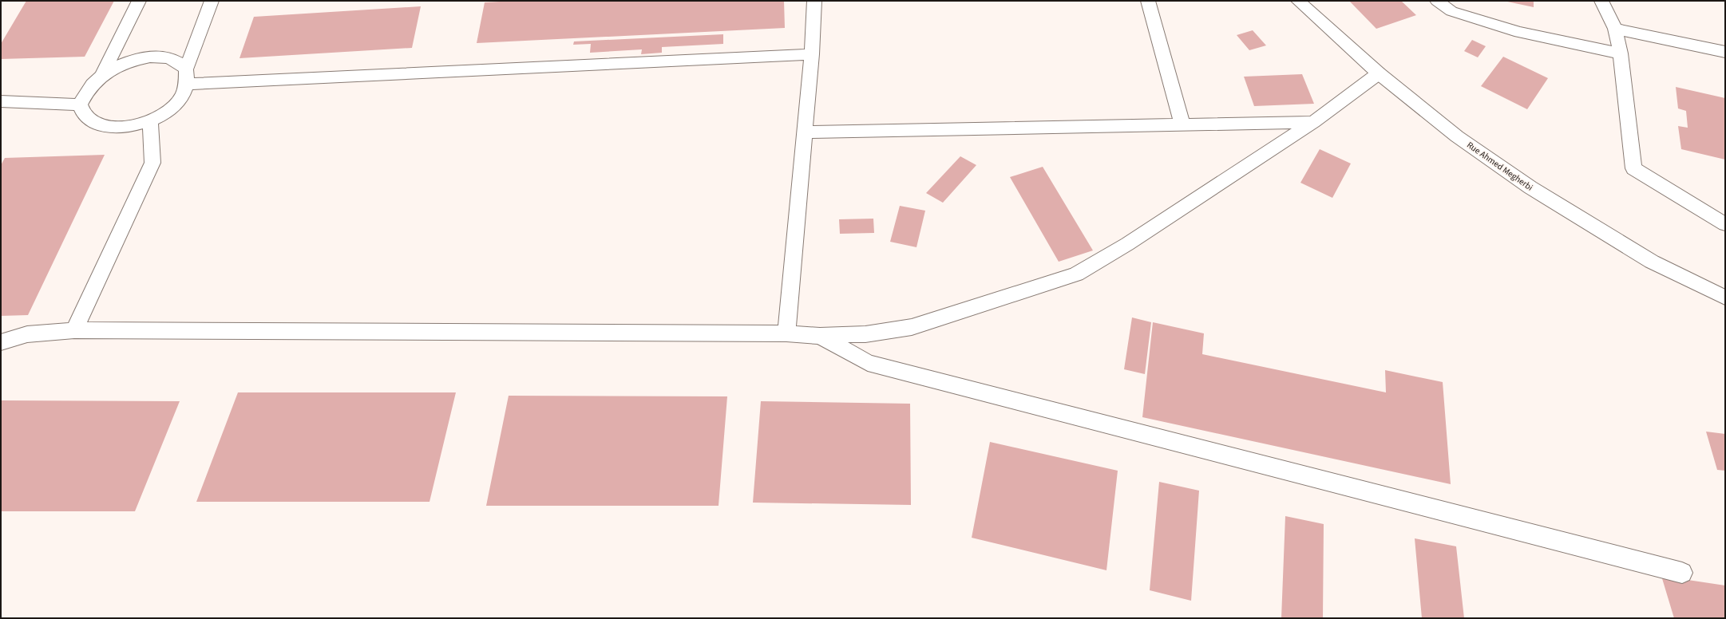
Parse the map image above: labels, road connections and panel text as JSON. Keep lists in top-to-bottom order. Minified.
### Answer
{"streets":{"street":["Rue Ahmed Megherbi"]}}
